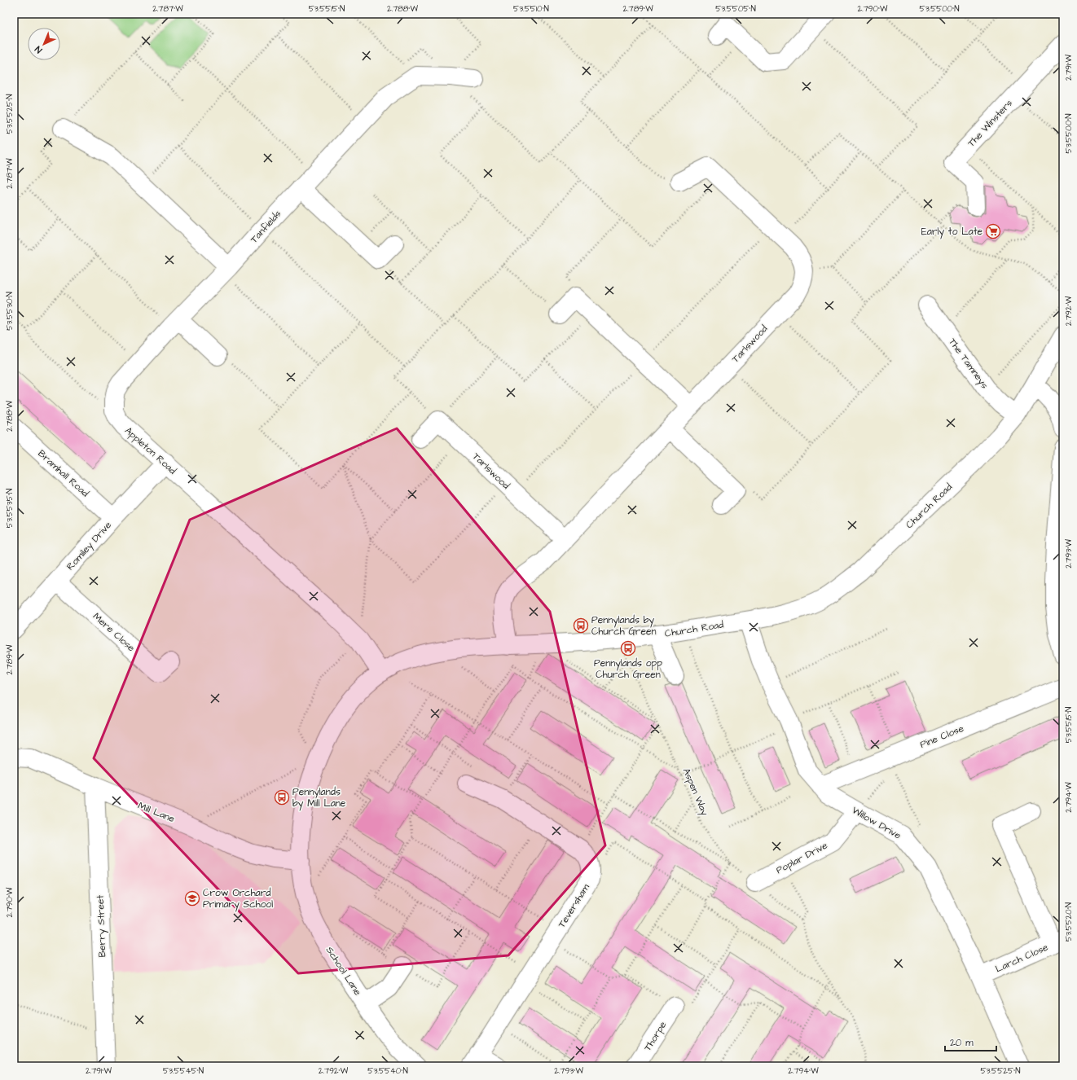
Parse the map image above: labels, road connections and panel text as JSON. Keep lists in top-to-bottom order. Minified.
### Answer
{"streets":{"street":["The Winsters","Tanfields","Tarlswood","The Tamneys","Appleton Road","Bramhall Road","Church Road","Romiley Drive","Mere Close","Pine Close","Mill Lane","Willow Drive","Poplar Drive","Teversham","Berry Street","Larch Close","School Lane","Thorpe"],"path":["Aspen Way"]},"crossings":[["Tanfields","Appleton Road"],["Tarlswood","Church Road"],["The Tamneys","Church Road"],["Appleton Road","Church Road"],["Appleton Road","Romiley Drive"],["Bramhall Road","Romiley Drive"],["Church Road","Aspen Way"],["Church Road","Mill Lane"],["Church Road","Willow Drive"],["Church Road","School Lane"],["Romiley Drive","Mere Close"],["Pine Close","Willow Drive"],["Aspen Way","Poplar Drive"],["Mill Lane","Berry Street"],["Mill Lane","School Lane"],["Willow Drive","Poplar Drive"],["Willow Drive","Larch Close"]],"places":{"supermarket":["Early to Late"],"bus stop":["Pennylands by Church Green","Pennylands opp Church Green","Pennylands by Mill Lane"],"school or university":["Crow Orchard Primary School"]},"scale_bar":"20 m","north":"bottom left","coordinates":["2.787°W","53.5515°N","2.788°W","53.5510°N","2.789°W","53.5505°N","2.790°W","53.5500°N","2.791°W","53.5525°N","53.5530°N","2.792°W","53.5535°N","2.793°W","2.794°W","53.5520°N","53.5545°N","53.5540°N"]}
